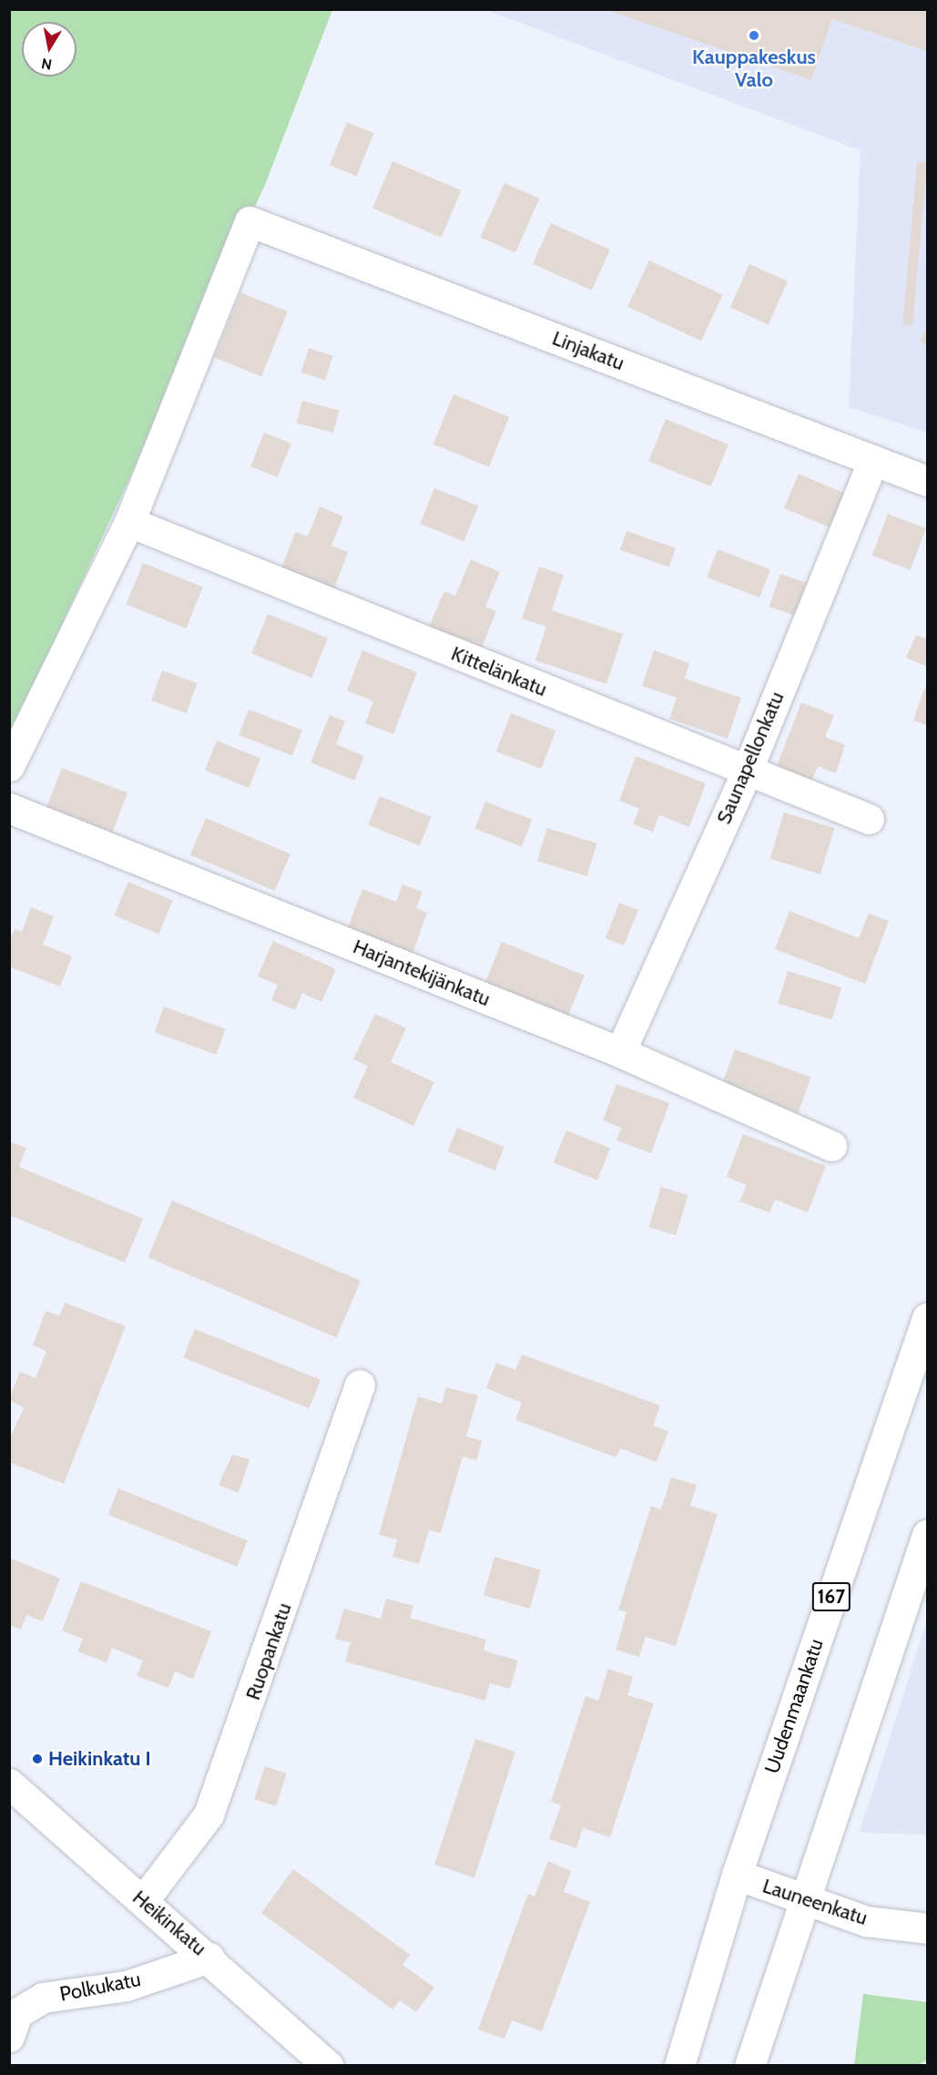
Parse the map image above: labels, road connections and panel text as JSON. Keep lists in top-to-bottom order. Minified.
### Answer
{"streets":{"street":["Linjakatu","Kittelänkatu","Saunapellonkatu","Harjantekijänkatu","167","Ruopankatu","Uudenmaankatu","Launeenkatu","Heikinkatu","Polkukatu"]},"crossings":[["Linjakatu","Kittelänkatu"],["Linjakatu","Saunapellonkatu"],["Kittelänkatu","Saunapellonkatu"],["Saunapellonkatu","Harjantekijänkatu"],["Ruopankatu","Heikinkatu"],["Uudenmaankatu","Launeenkatu"],["Heikinkatu","Polkukatu"]],"places":["Kauppakeskus Valo","Heikinkatu I"],"north":"bottom"}
